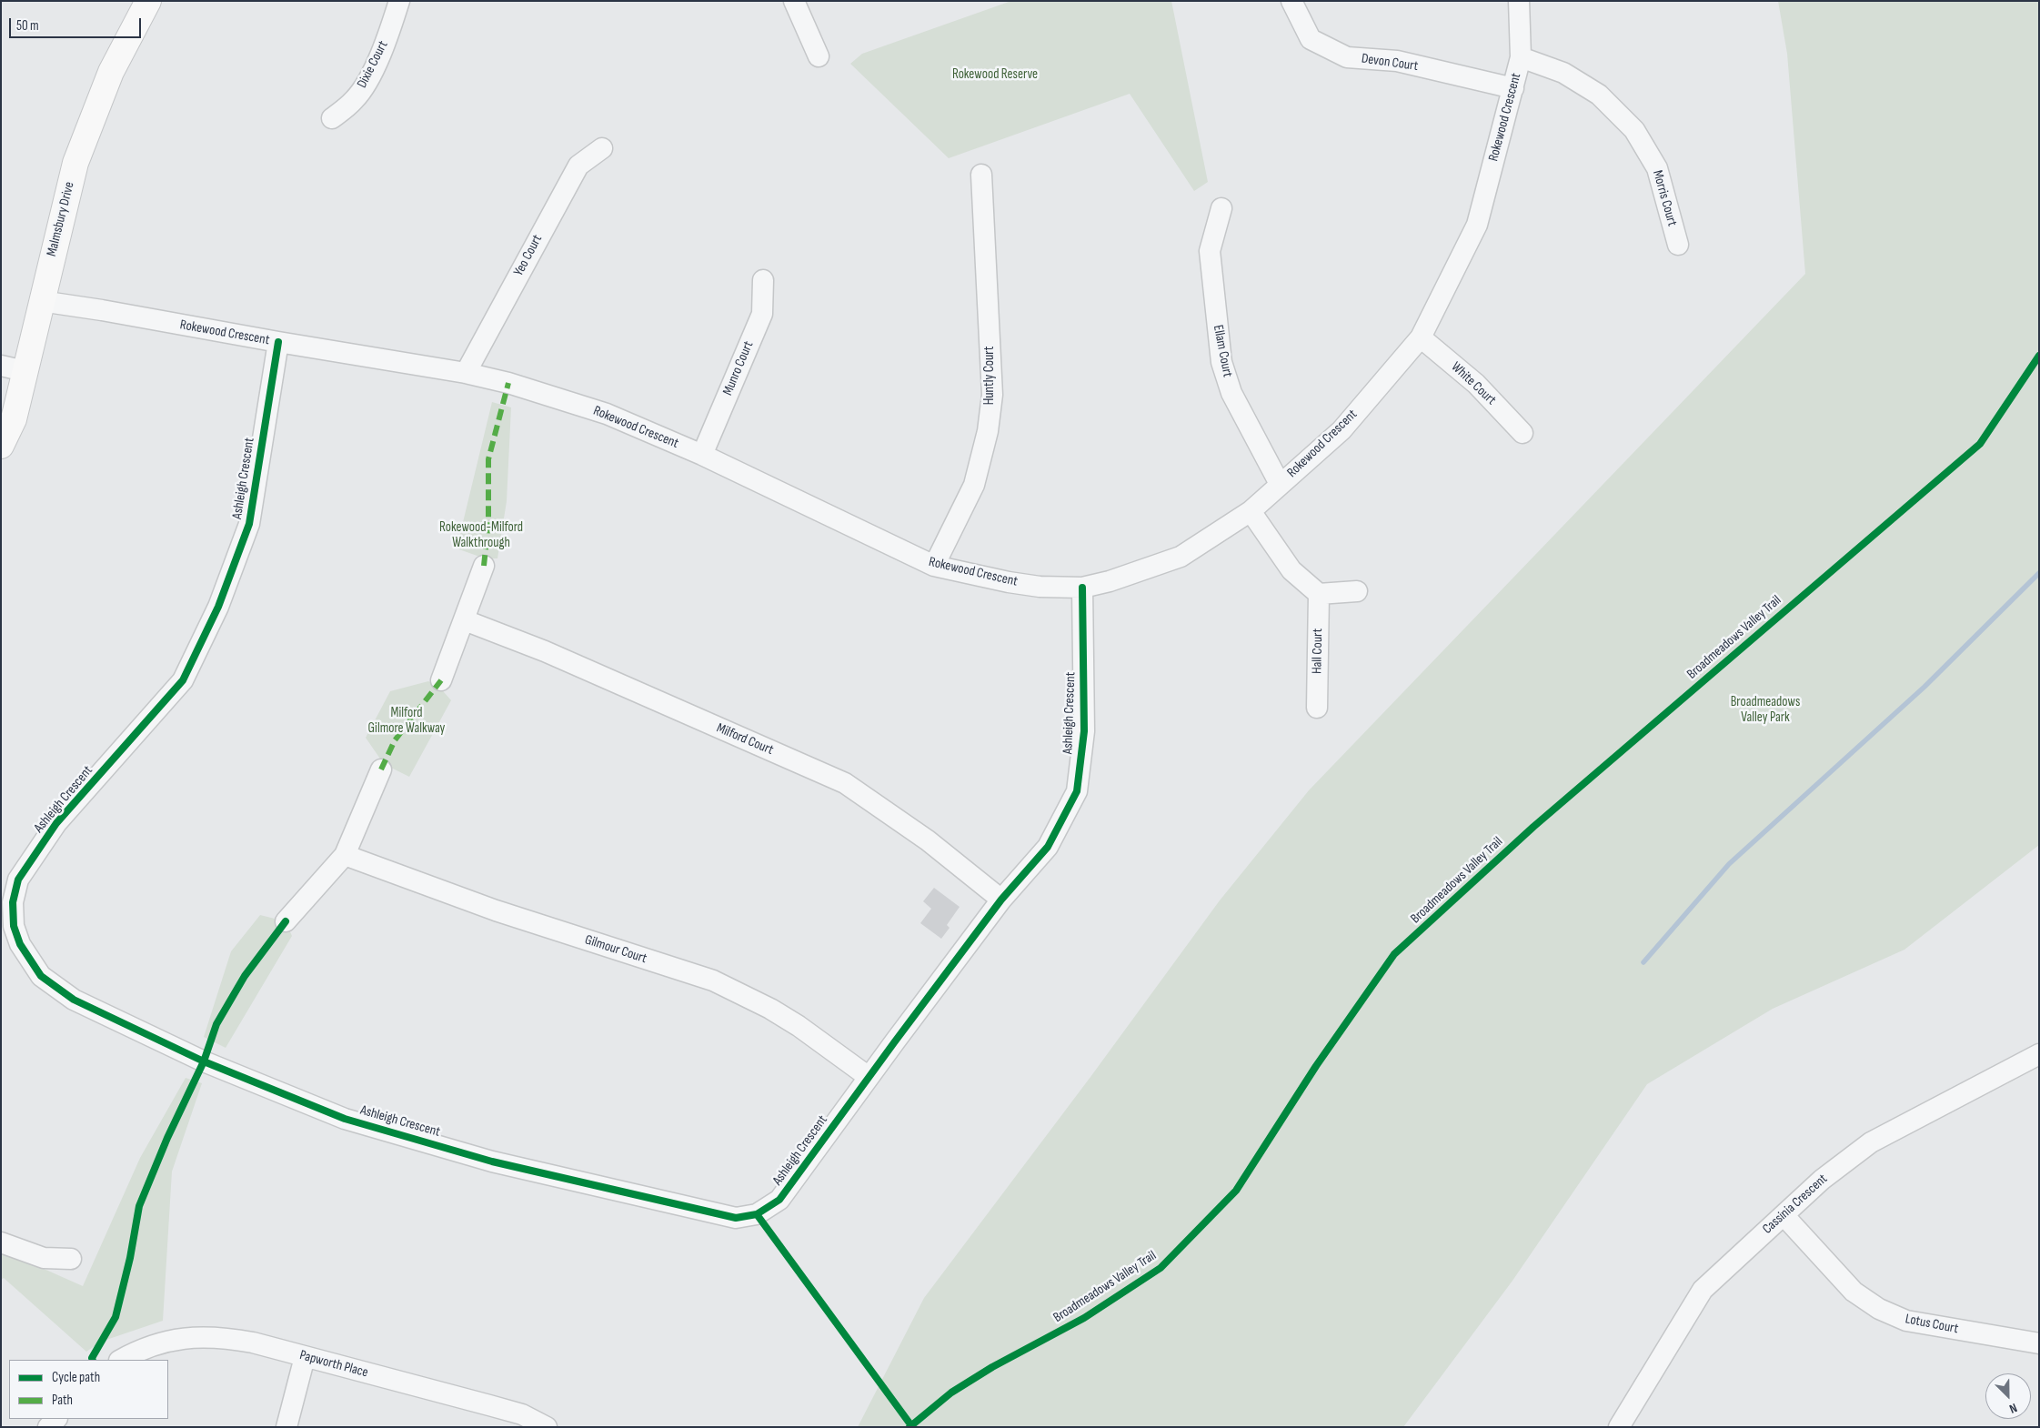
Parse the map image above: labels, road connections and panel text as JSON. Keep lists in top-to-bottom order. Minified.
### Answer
{"streets":{"street":["Devon Court","Dixie Court","Rokewood Crescent","Morris Court","Malmsbury Drive","Yeo Court","Ellam Court","Munro Court","Huntly Court","White Court","Ashleigh Crescent","Hall Court","Milford Court","Gilmour Court","Cassinia Crescent","Lotus Court","Papworth Place"],"cycle path":["Broadmeadows Valley Trail"]},"crossings":[["Devon Court","Rokewood Crescent"],["Rokewood Crescent","Morris Court"],["Rokewood Crescent","Malmsbury Drive"],["Rokewood Crescent","Yeo Court"],["Rokewood Crescent","Ellam Court"],["Rokewood Crescent","Munro Court"],["Rokewood Crescent","Huntly Court"],["Rokewood Crescent","White Court"],["Rokewood Crescent","Ashleigh Crescent"],["Ashleigh Crescent","Milford Court"],["Ashleigh Crescent","Gilmour Court"],["Cassinia Crescent","Lotus Court"]],"parks":["Rokewood Reserve","Rokewood-Milford Walkthrough","Broadmeadows Valley Park","Milford Gilmore Walkway"],"legend":["Cycle path","Path"],"scale_bar":"50 m","north":"bottom right"}
